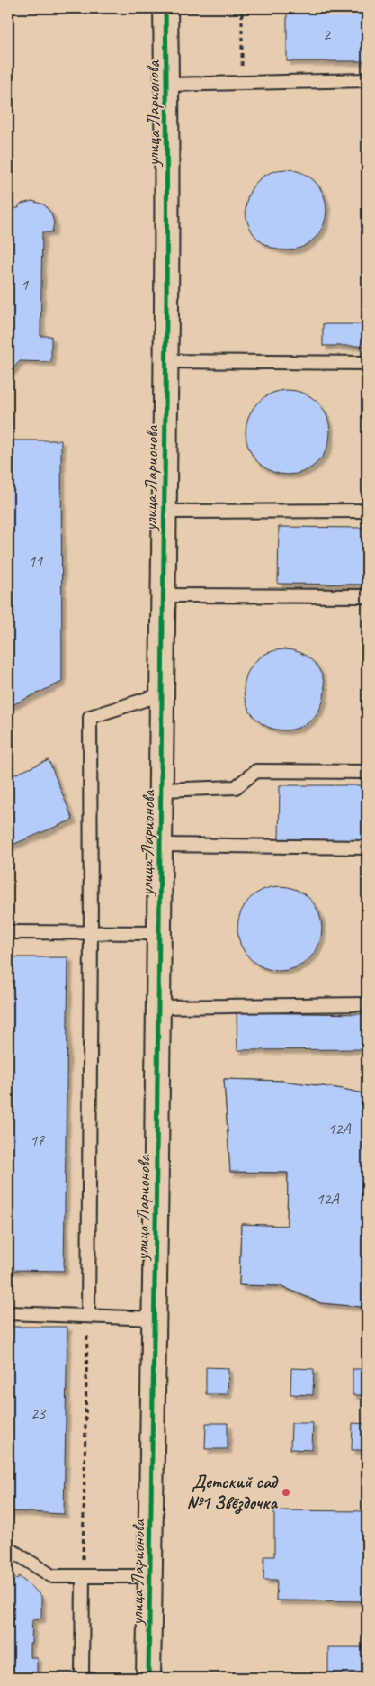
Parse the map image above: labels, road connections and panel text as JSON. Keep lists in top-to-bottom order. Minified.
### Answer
{"streets":{"street":["улица Ларионова"]},"places":["Детский сад №1 Звёздочка"],"house_numbers":["2","1","11","12А","17","12А","23"]}
